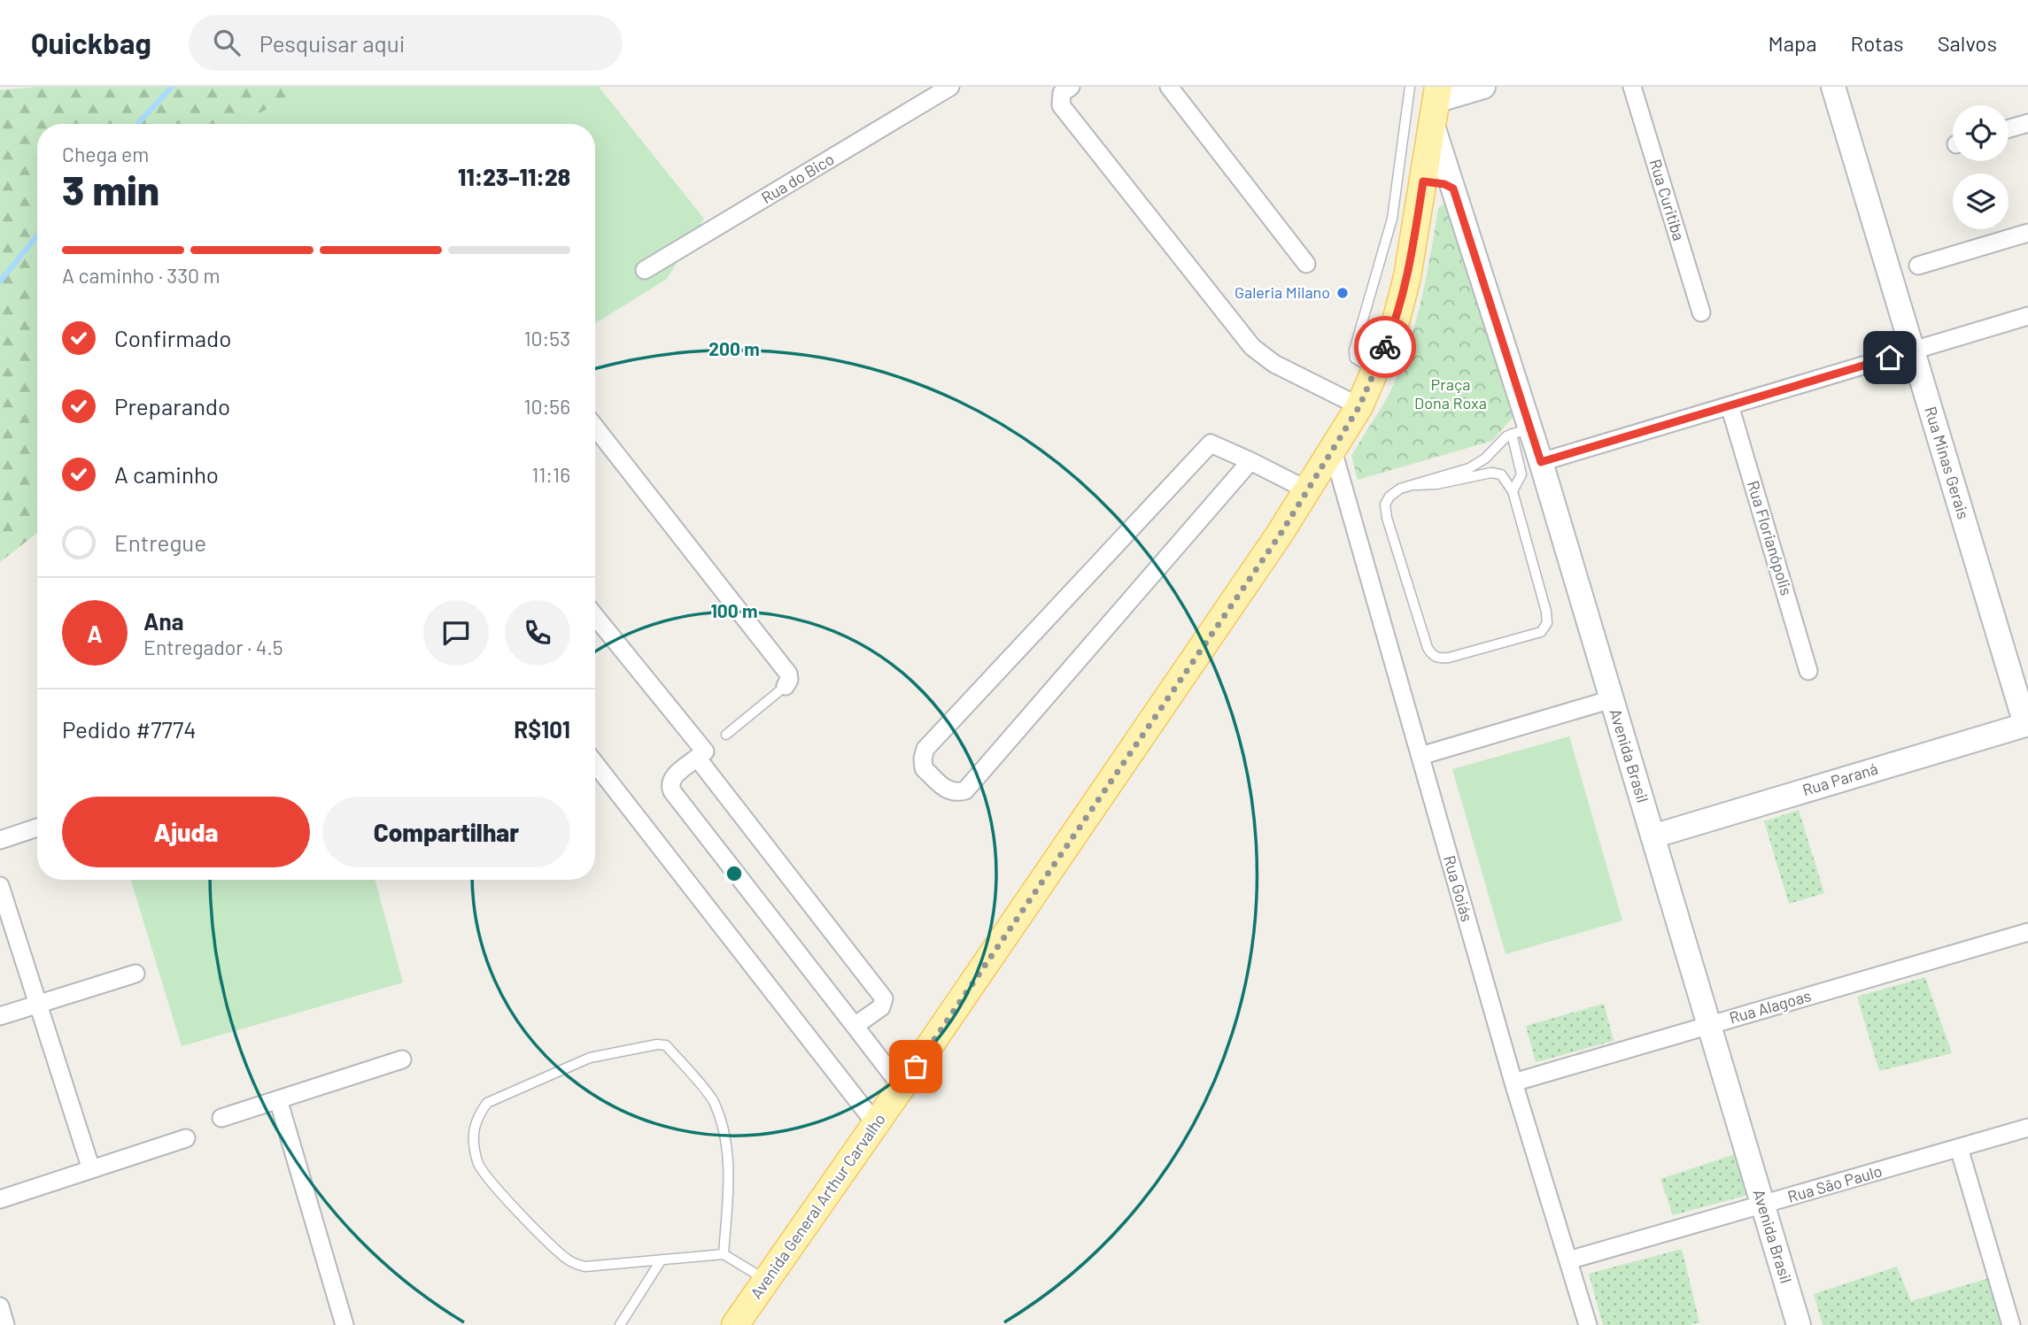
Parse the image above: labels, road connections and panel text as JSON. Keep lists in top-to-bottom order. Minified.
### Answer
{"streets":{"main road":["Rua Minas Gerais","Avenida Brasil","Rua Paraná","Avenida General Arthur Carvalho"],"street":["Rua do Bico","Rua Curitiba","Rua Florianópolis","Rua Goiás","Rua Alagoas","Rua São Paulo"]},"crossings":[["Rua Minas Gerais","Rua Paraná"],["Avenida Brasil","Rua Paraná"],["Avenida Brasil","Rua Alagoas"],["Avenida Brasil","Rua São Paulo"],["Avenida Brasil","Avenida General Arthur Carvalho"],["Rua Goiás","Rua Alagoas"],["Rua Goiás","Rua São Paulo"],["Rua Goiás","Avenida General Arthur Carvalho"]],"parks":["Praça Dona Roxa"],"places":["Galeria Milano"],"page":{"header":"Quickbag","search":"Pesquisar aqui","nav":["Mapa","Rotas","Salvos"],"heading":["3 min","Chega em","11:23–11:28"],"panel":["Ana","Entregador · 4.5","Pedido #7774","R$101"],"bar":"A caminho · 330 m","list":[["Confirmado","10:53"],["Preparando","10:56"],["A caminho","11:16"],"Entregue"],"round":"A","buttons":["Ajuda","Compartilhar"]},"rings":["200 m","100 m"]}
